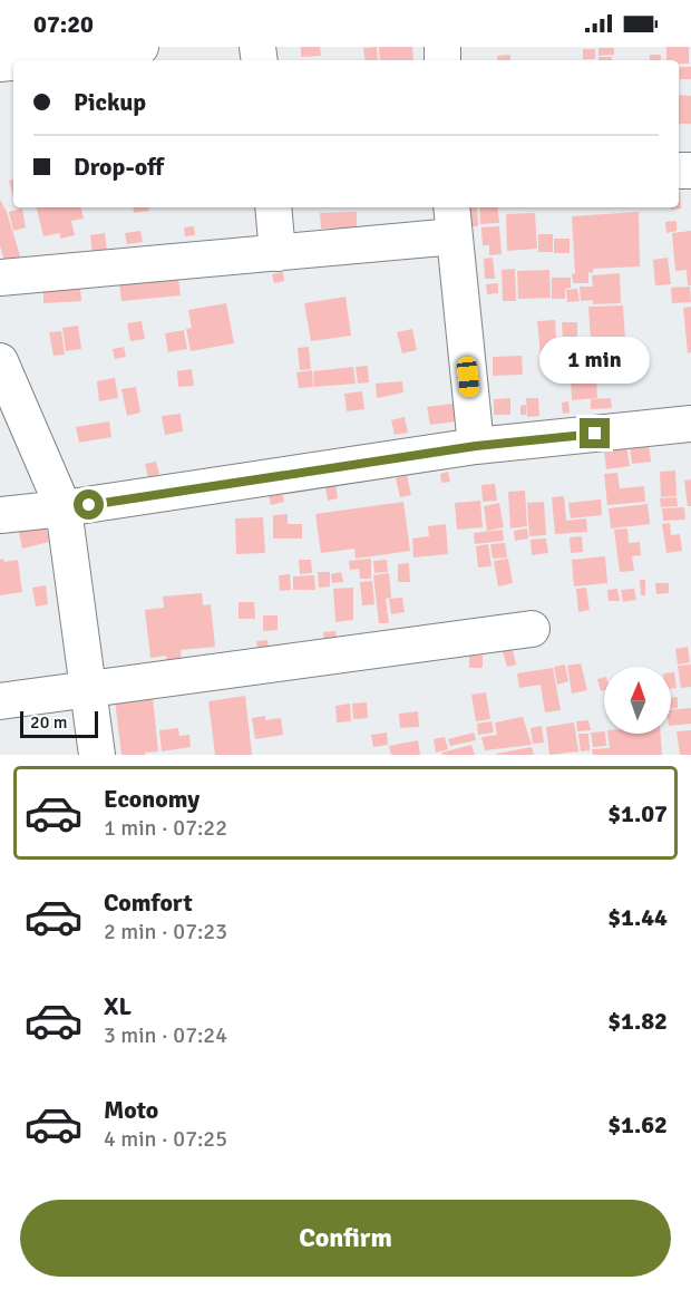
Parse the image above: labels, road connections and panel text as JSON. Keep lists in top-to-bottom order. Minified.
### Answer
{"scale_bar":"20 m","north":"top","page":{"status":"07:20","banner":["Pickup","Drop-off"],"bubble":"1 min","scale":"20 m","list":[{"name":"Economy","note":"1 min · 07:22","value":"$1.07"},{"name":"Comfort","note":"2 min · 07:23","value":"$1.44"},{"name":"XL","note":"3 min · 07:24","value":"$1.82"},{"name":"Moto","note":"4 min · 07:25","value":"$1.62"}],"buttons":"Confirm"}}
